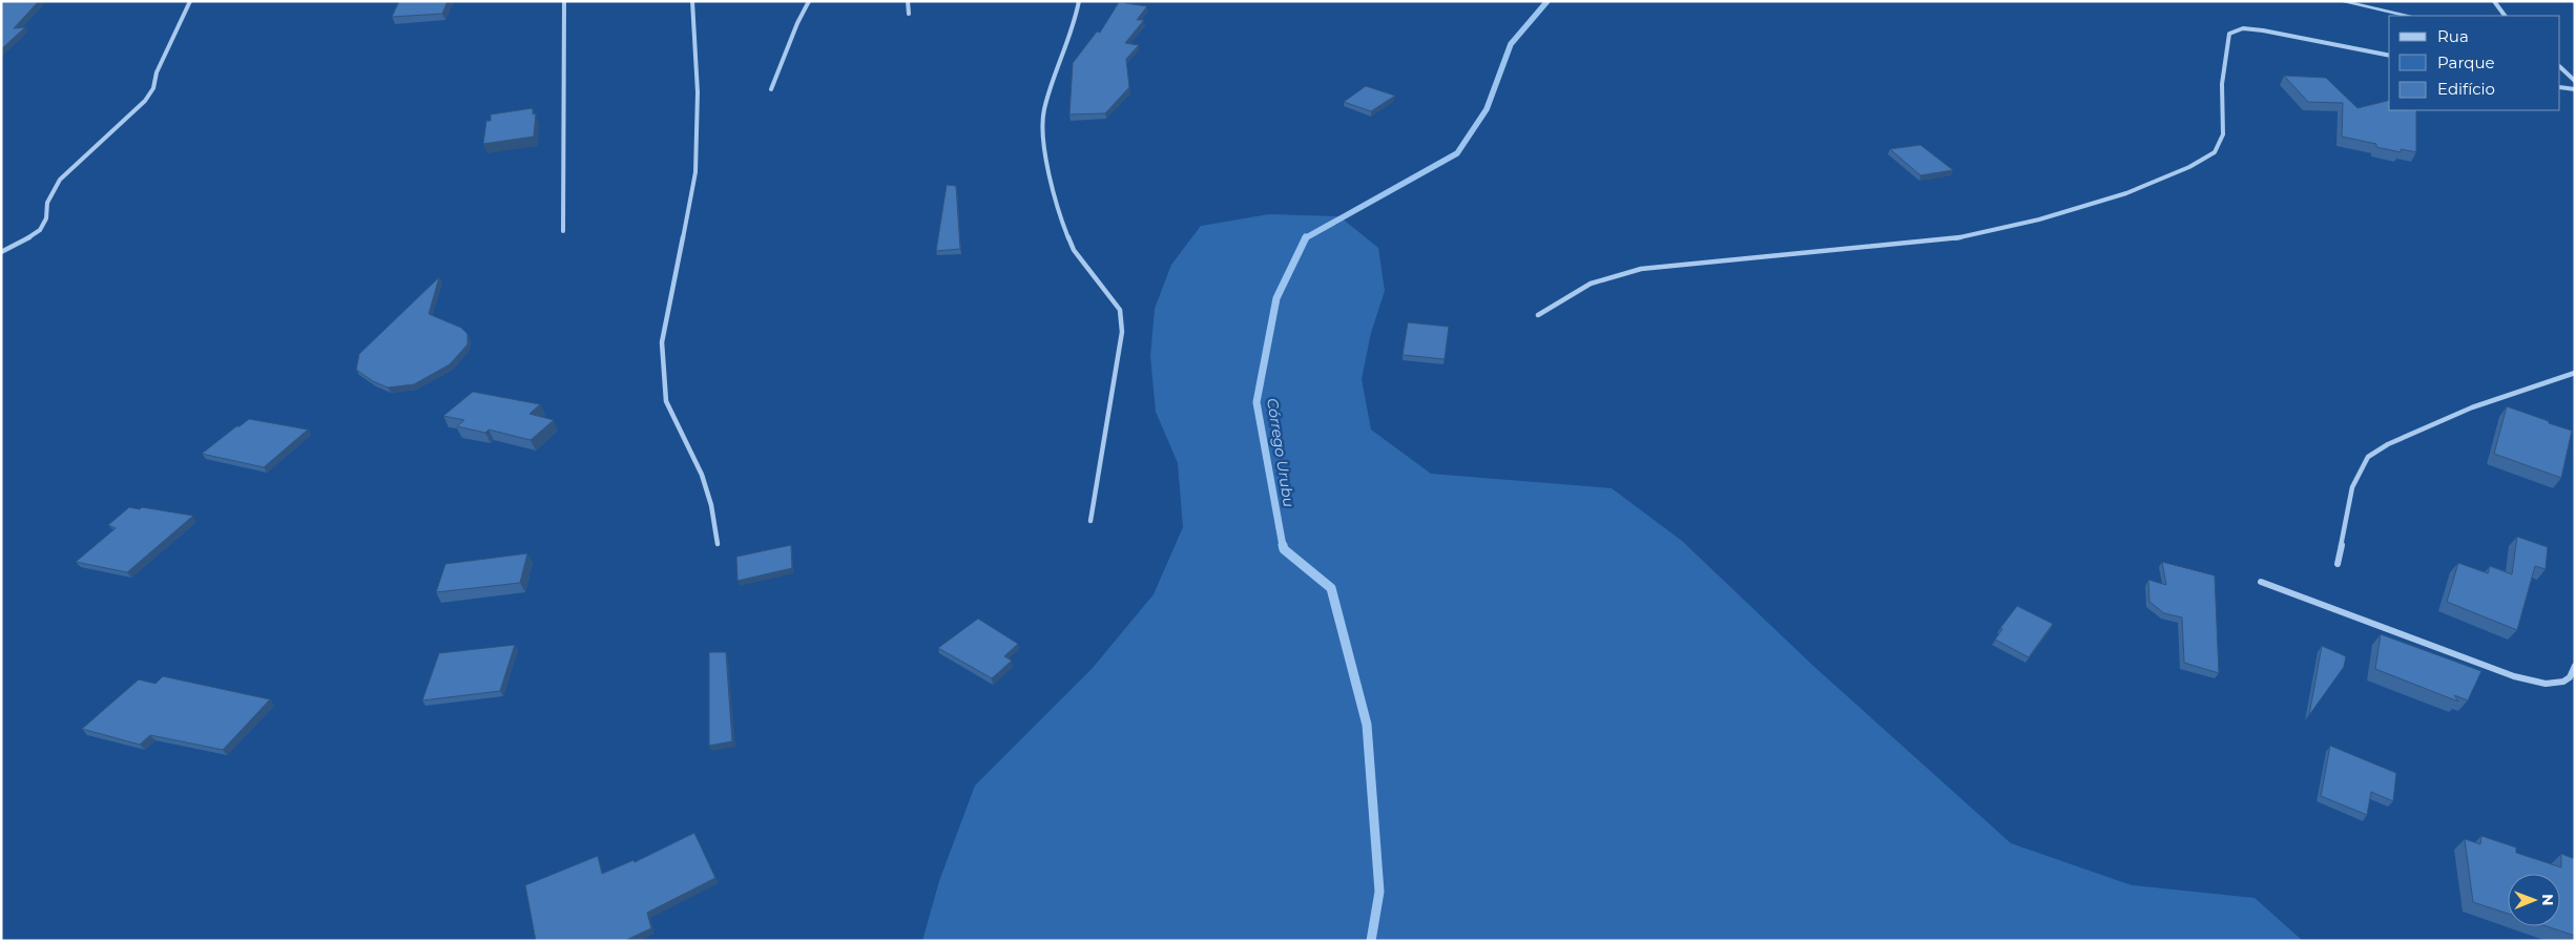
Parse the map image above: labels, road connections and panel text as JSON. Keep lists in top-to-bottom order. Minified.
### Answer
{"water":["Córrego Urubu"],"legend":["Rua","Parque","Edifício"],"north":"right"}
